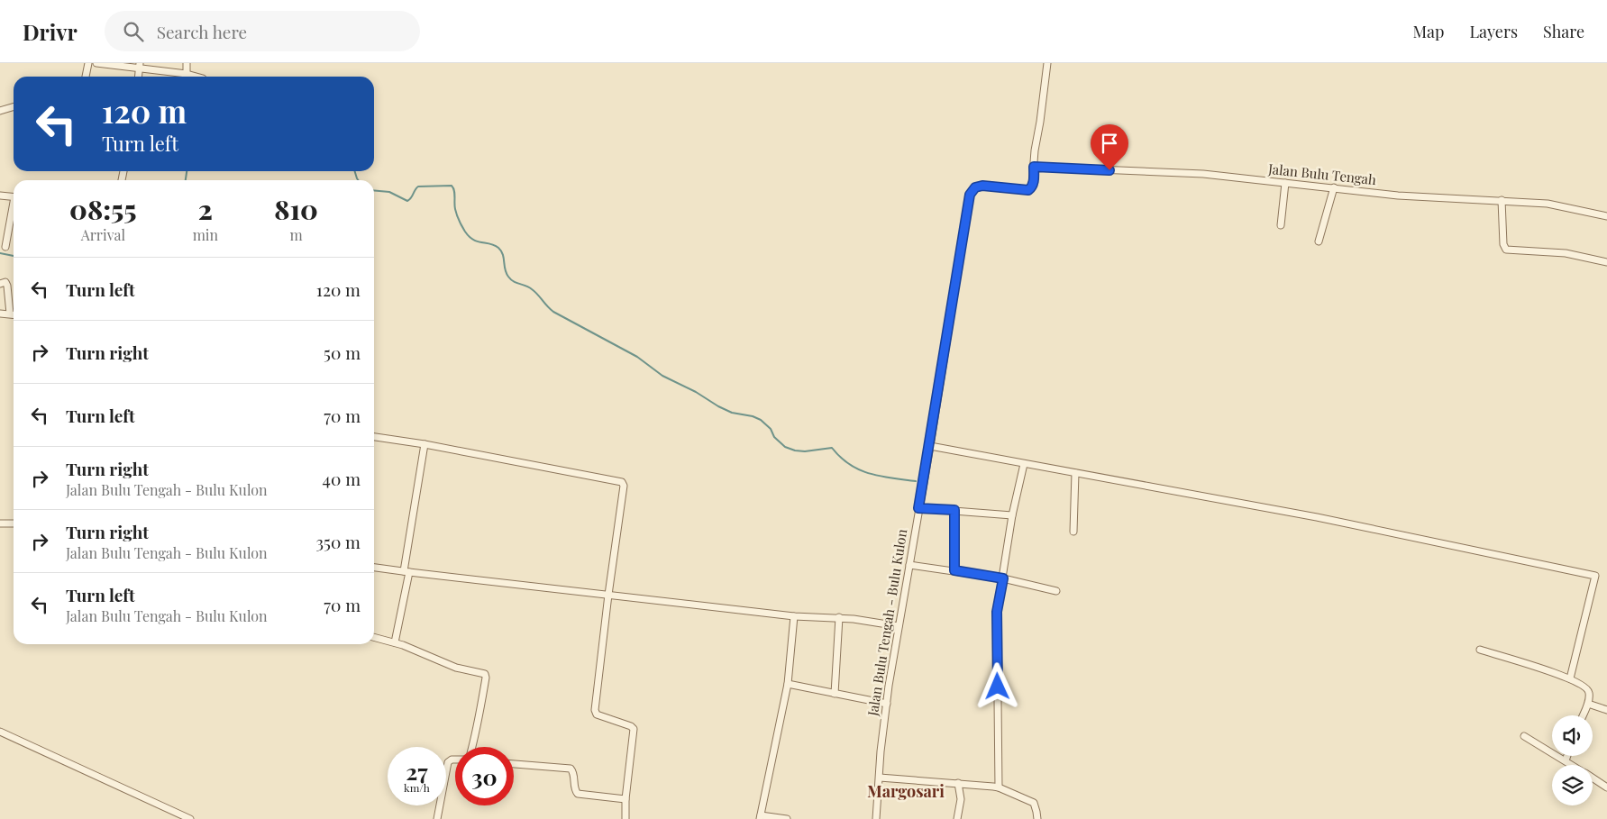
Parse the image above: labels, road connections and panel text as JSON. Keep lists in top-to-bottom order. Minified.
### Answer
{"streets":{"street":["Jalan Bulu Tengah","Jalan Bulu Tengah - Bulu Kulon"]},"crossings":[["Jalan Bulu Tengah","Jalan Bulu Tengah - Bulu Kulon"]],"districts":["Margosari"],"page":{"header":"Drivr","search":"Search here","nav":["Map","Layers","Share"],"turn":["120 m","Turn left"],"eta":["08:55","Arrival","2","min","810","m"],"list":[{"name":"Turn left","value":"120 m"},{"name":"Turn right","value":"50 m"},{"name":"Turn left","value":"70 m"},{"name":"Turn right","note":"Jalan Bulu Tengah - Bulu Kulon","value":"40 m"},{"name":"Turn right","note":"Jalan Bulu Tengah - Bulu Kulon","value":"350 m"},{"name":"Turn left","note":"Jalan Bulu Tengah - Bulu Kulon","value":"70 m"}],"speed":"27 km/h","limit":"30"}}
